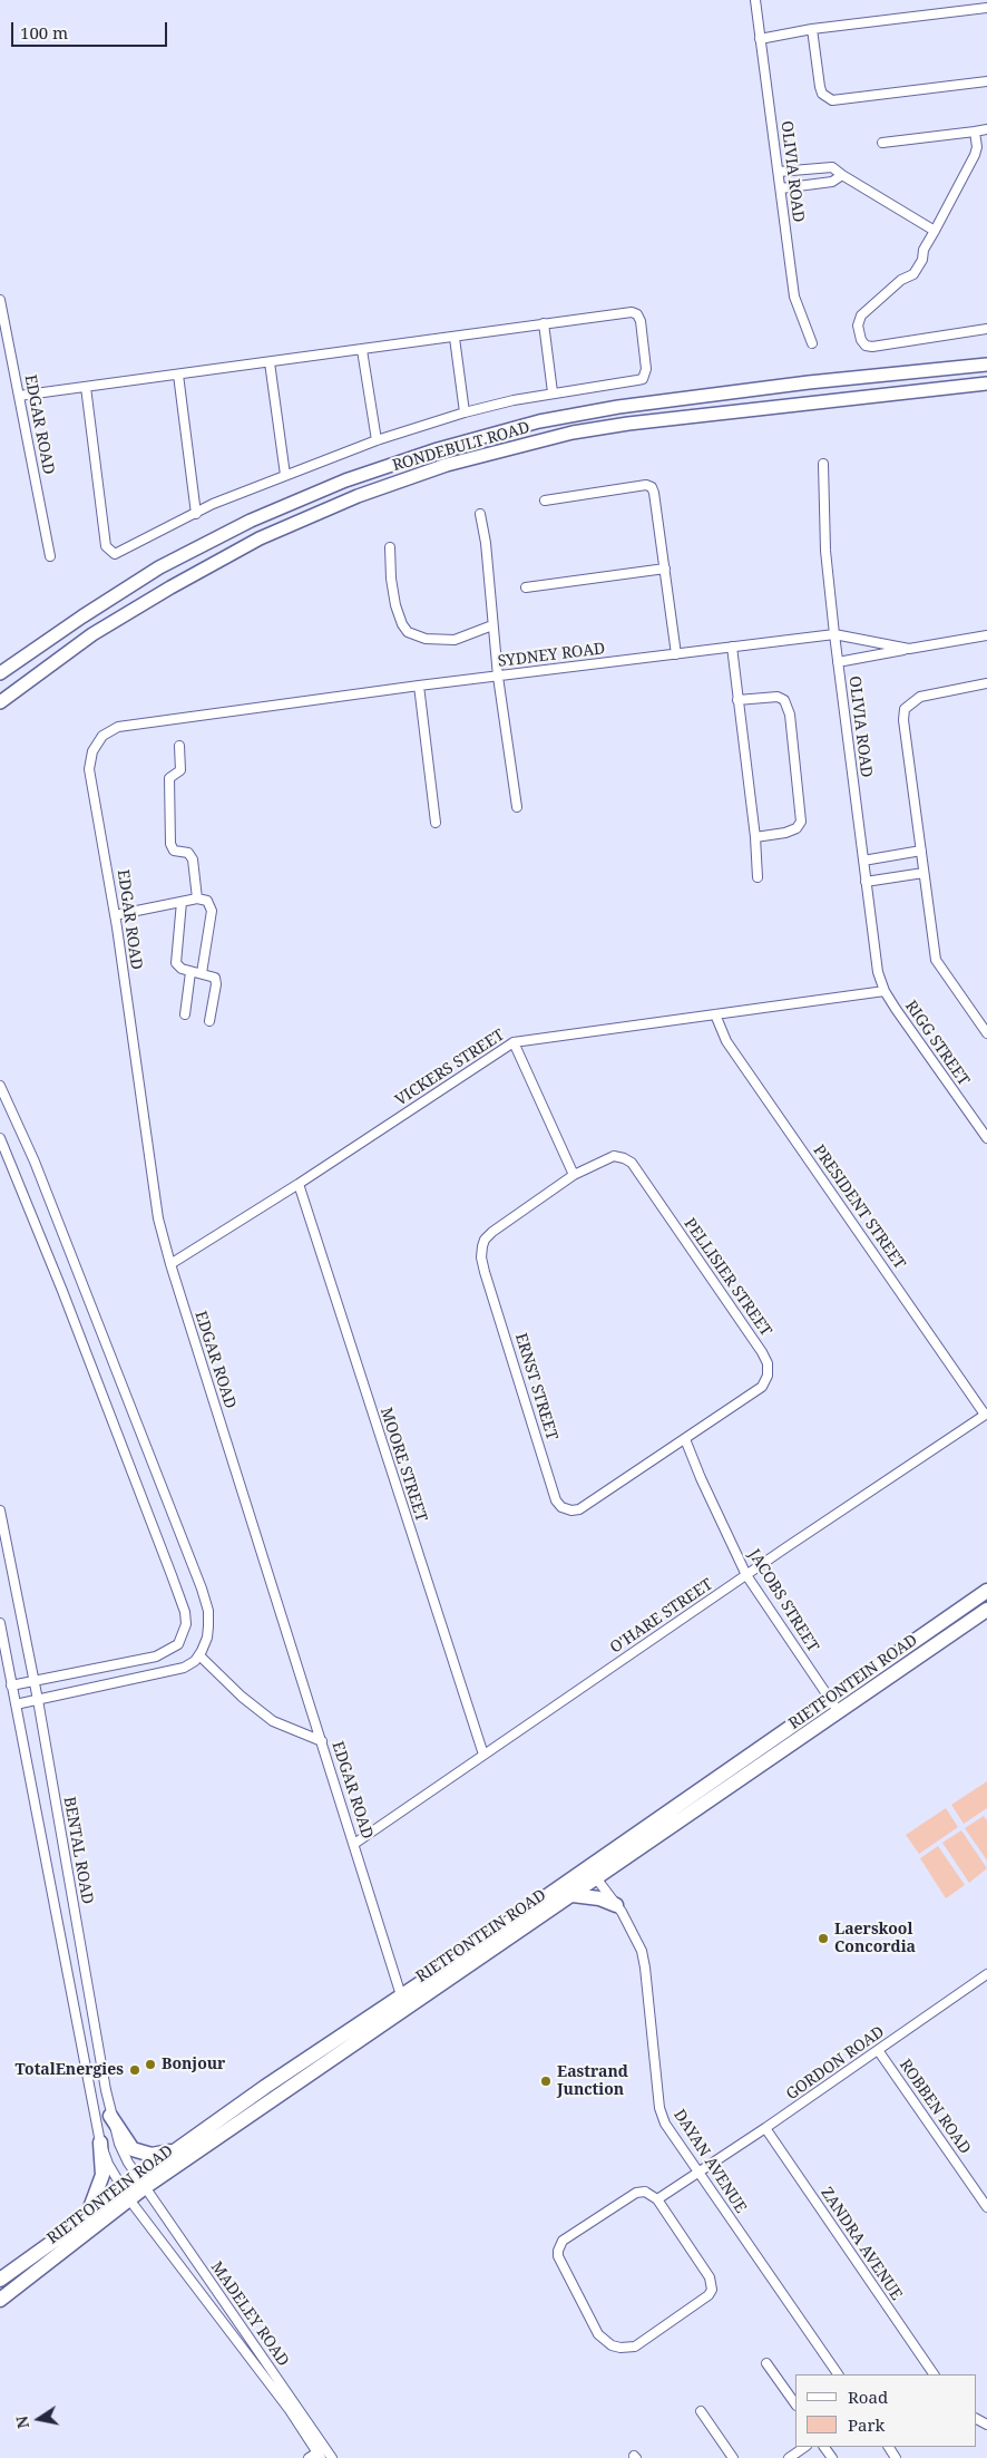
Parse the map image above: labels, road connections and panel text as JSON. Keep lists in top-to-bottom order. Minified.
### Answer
{"streets":{"main road":["RONDEBULT ROAD","RIETFONTEIN ROAD"],"street":["OLIVIA ROAD","EDGAR ROAD","SYDNEY ROAD","RIGG STREET","VICKERS STREET","PRESIDENT STREET","PELLISIER STREET","ERNST STREET","MOORE STREET","JACOBS STREET","O'HARE STREET","BENTAL ROAD","GORDON ROAD","ROBBEN ROAD","DAYAN AVENUE","ZANDRA AVENUE","MADELEY ROAD"]},"crossings":[["OLIVIA ROAD","SYDNEY ROAD"],["OLIVIA ROAD","RIGG STREET"],["OLIVIA ROAD","VICKERS STREET"],["EDGAR ROAD","SYDNEY ROAD"],["EDGAR ROAD","VICKERS STREET"],["EDGAR ROAD","O'HARE STREET"],["EDGAR ROAD","RIETFONTEIN ROAD"],["RIGG STREET","VICKERS STREET"],["VICKERS STREET","PRESIDENT STREET"],["VICKERS STREET","MOORE STREET"],["PRESIDENT STREET","O'HARE STREET"],["PELLISIER STREET","ERNST STREET"],["PELLISIER STREET","JACOBS STREET"],["ERNST STREET","JACOBS STREET"],["MOORE STREET","O'HARE STREET"],["JACOBS STREET","O'HARE STREET"],["JACOBS STREET","RIETFONTEIN ROAD"],["RIETFONTEIN ROAD","BENTAL ROAD"],["RIETFONTEIN ROAD","DAYAN AVENUE"],["RIETFONTEIN ROAD","MADELEY ROAD"],["BENTAL ROAD","MADELEY ROAD"],["GORDON ROAD","ROBBEN ROAD"],["GORDON ROAD","DAYAN AVENUE"],["GORDON ROAD","ZANDRA AVENUE"]],"places":["Laerskool Concordia","Bonjour","TotalEnergies","Eastrand Junction"],"legend":["Road","Park"],"scale_bar":"100 m","north":"left"}
